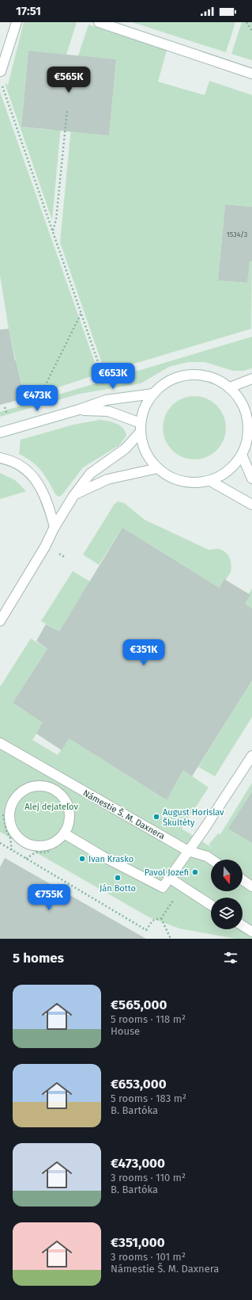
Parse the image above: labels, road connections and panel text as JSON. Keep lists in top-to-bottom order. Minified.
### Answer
{"streets":{"street":["Námestie Š. M. Daxnera"]},"parks":["Alej dejateľov"],"places":["August Horislav Škultéty","Ivan Krasko","Pavol Jozefi","Ján Botto"],"house_numbers":["1534/3"],"north":"bottom","page":{"status":"17:51","price":["€565K","€653K","€473K","€351K","€755K"],"heading":"5 homes","list":[{"name":"€565,000","note":"5 rooms · 118 m² · House"},{"name":"€653,000","note":"5 rooms · 183 m² · B. Bartóka"},{"name":"€473,000","note":"3 rooms · 110 m² · B. Bartóka"},{"name":"€351,000","note":"3 rooms · 101 m² · Námestie Š. M. Daxnera"}]}}
